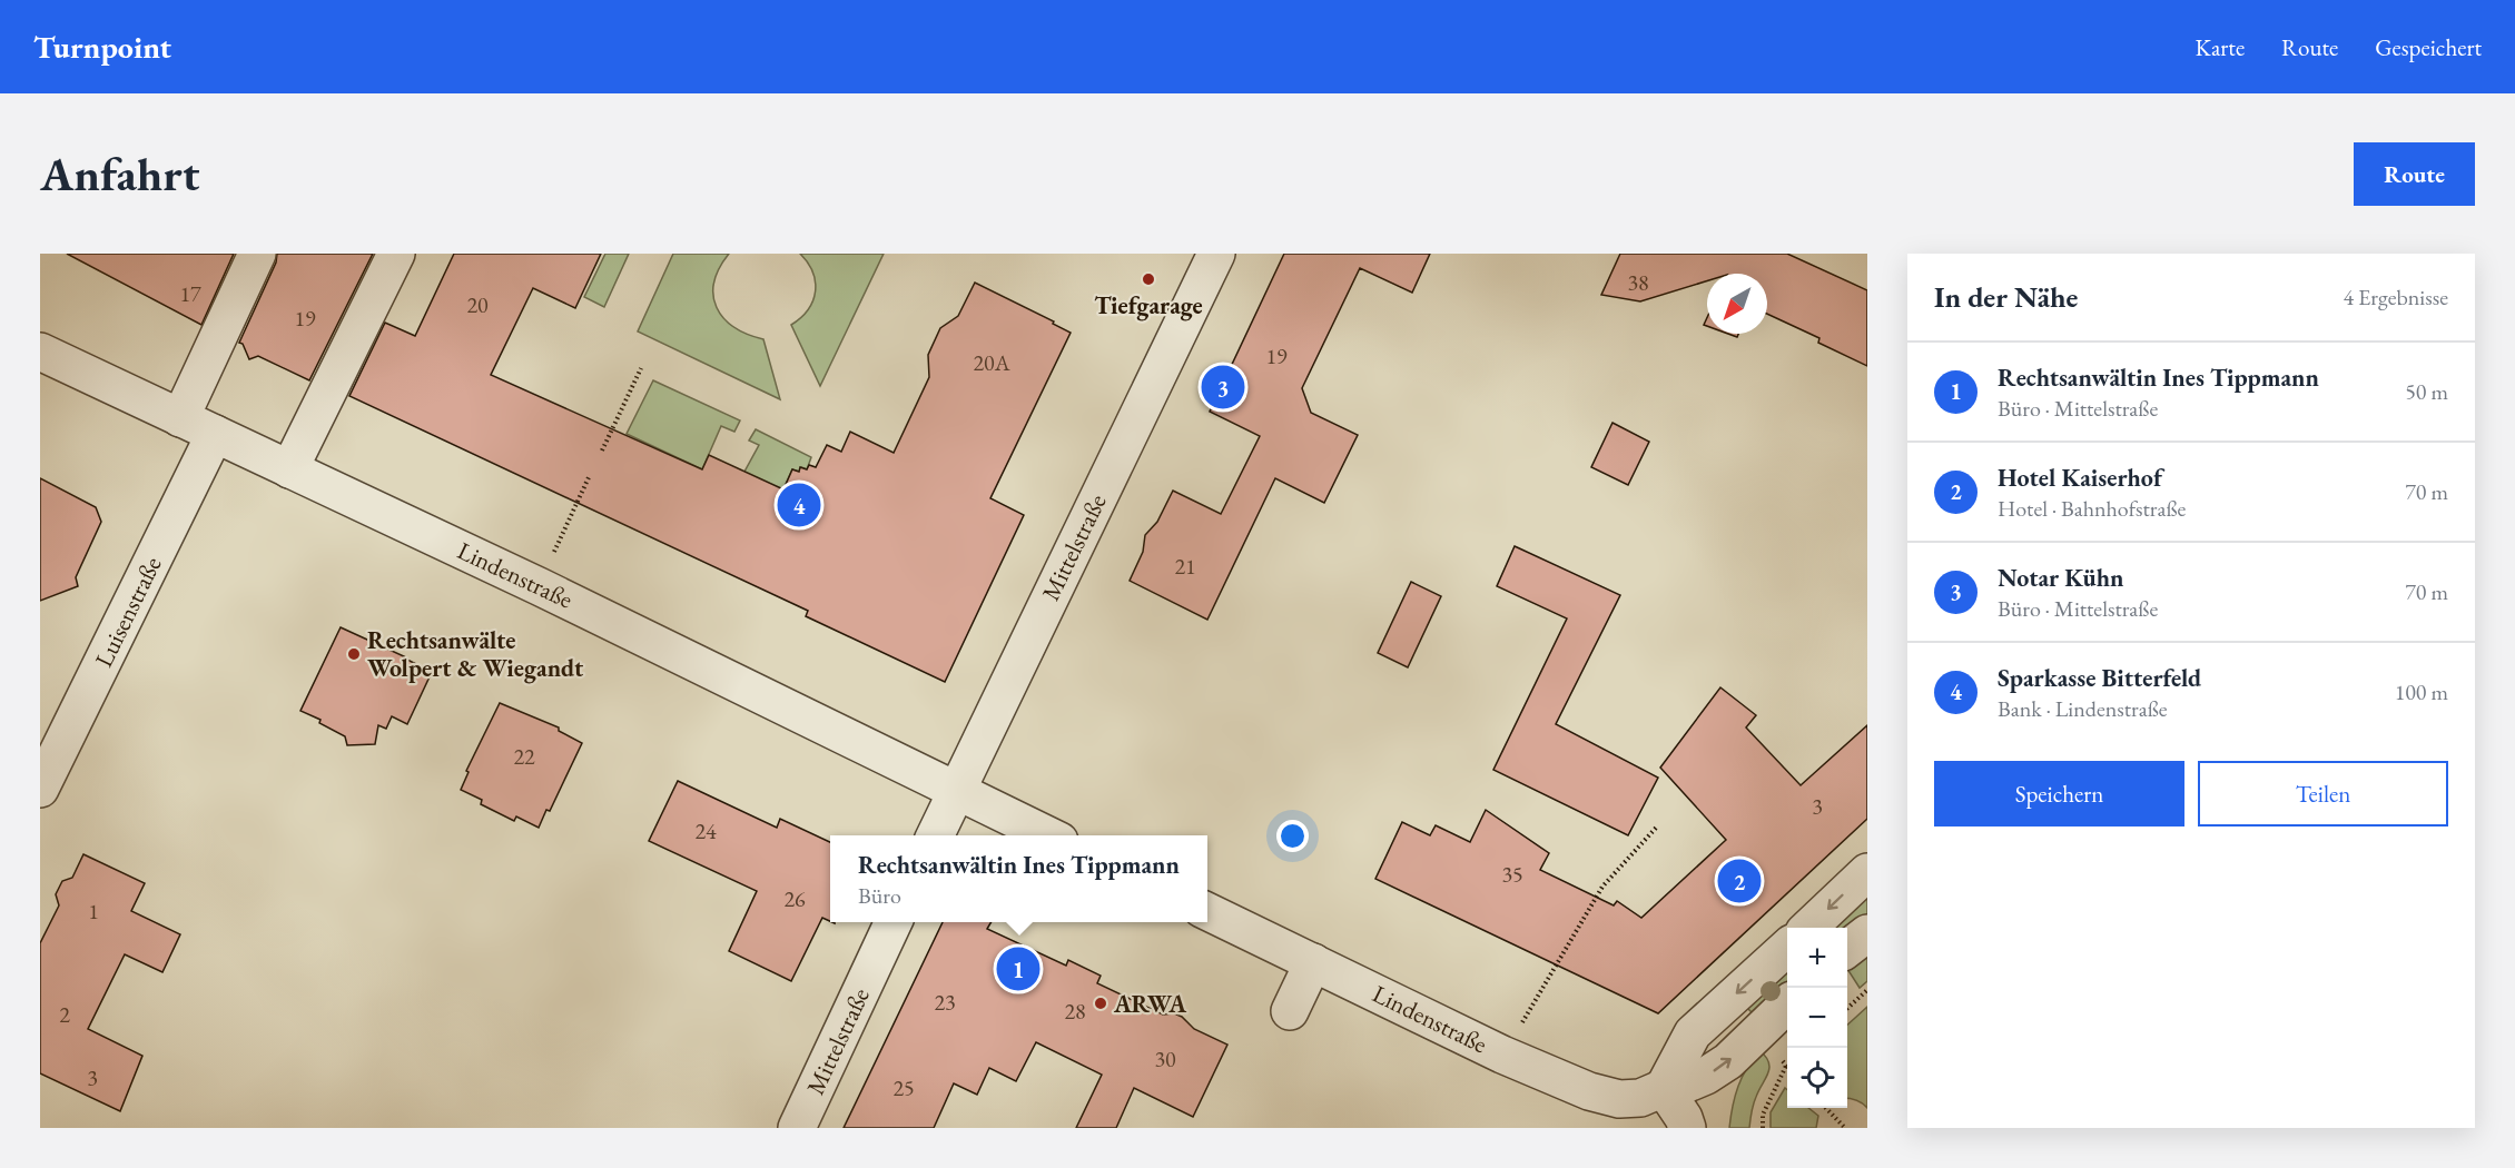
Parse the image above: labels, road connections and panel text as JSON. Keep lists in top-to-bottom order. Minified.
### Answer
{"streets":{"street":["Mittelstraße","Lindenstraße","Luisenstraße"]},"crossings":[["Mittelstraße","Lindenstraße"],["Lindenstraße","Luisenstraße"]],"places":["Tiefgarage","Rechtsanwälte Wolpert & Wiegandt","ARWA"],"house_numbers":["38","17","20","19","19","20A","21","22","3","24","35","26","1","23","28","2","30","3","25"],"north":"bottom left","page":{"header":"Turnpoint","nav":["Karte","Route","Gespeichert"],"buttons":["Route",["Speichern","Teilen"]],"title":"Anfahrt","heading":["In der Nähe","4 Ergebnisse"],"list":[{"mark":"1","name":"Rechtsanwältin Ines Tippmann","note":"Büro · Mittelstraße","value":"50 m"},{"mark":"2","name":"Hotel Kaiserhof","note":"Hotel · Bahnhofstraße","value":"70 m"},{"mark":"3","name":"Notar Kühn","note":"Büro · Mittelstraße","value":"70 m"},{"mark":"4","name":"Sparkasse Bitterfeld","note":"Bank · Lindenstraße","value":"100 m"}],"pins":["3","4","2","1"],"popup":["Rechtsanwältin Ines Tippmann","Büro"],"map_buttons":["+","−"]}}
